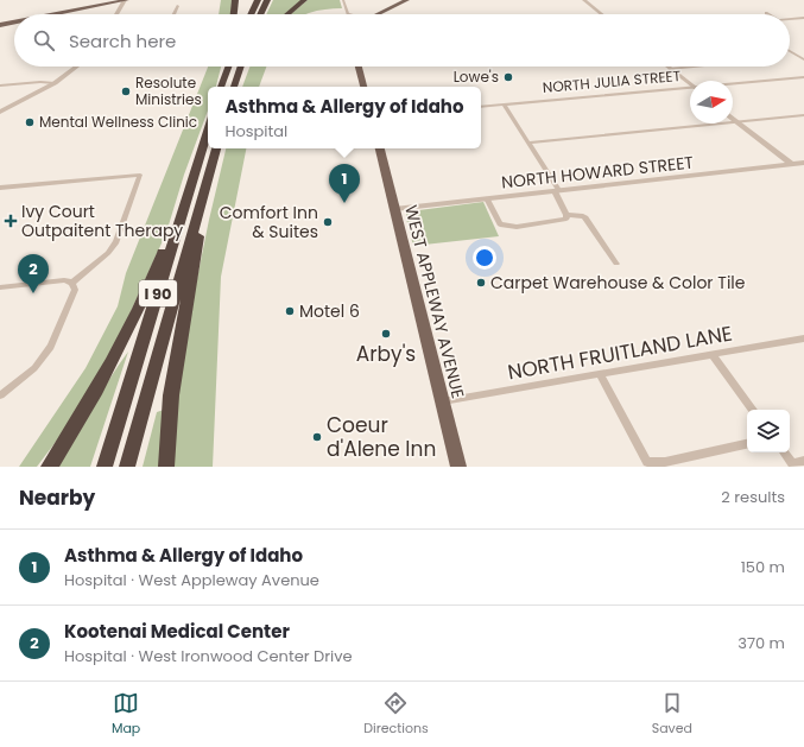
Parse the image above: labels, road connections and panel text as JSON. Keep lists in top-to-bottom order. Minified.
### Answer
{"streets":{"highway":["I 90"],"main road":["WEST APPLEWAY AVENUE"],"street":["NORTH JULIA STREET","NORTH HOWARD STREET","NORTH FRUITLAND LANE"]},"crossings":[["NORTH HOWARD STREET","WEST APPLEWAY AVENUE"],["WEST APPLEWAY AVENUE","NORTH FRUITLAND LANE"]],"places":{"other":["Lowe's","Resolute Ministries","Mental Wellness Clinic","Comfort Inn & Suites","Carpet Warehouse & Color Tile","Motel 6","Arby's","Coeur d'Alene Inn"],"health":["Ivy Court Outpaitent Therapy"]},"north":"right","page":{"search":"Search here","popup":["Asthma & Allergy of Idaho","Hospital"],"pins":["1","2"],"heading":["Nearby","2 results"],"list":[{"mark":"1","name":"Asthma & Allergy of Idaho","note":"Hospital · West Appleway Avenue","value":"150 m"},{"mark":"2","name":"Kootenai Medical Center","note":"Hospital · West Ironwood Center Drive","value":"370 m"}],"nav":["Map","Directions","Saved"]}}
